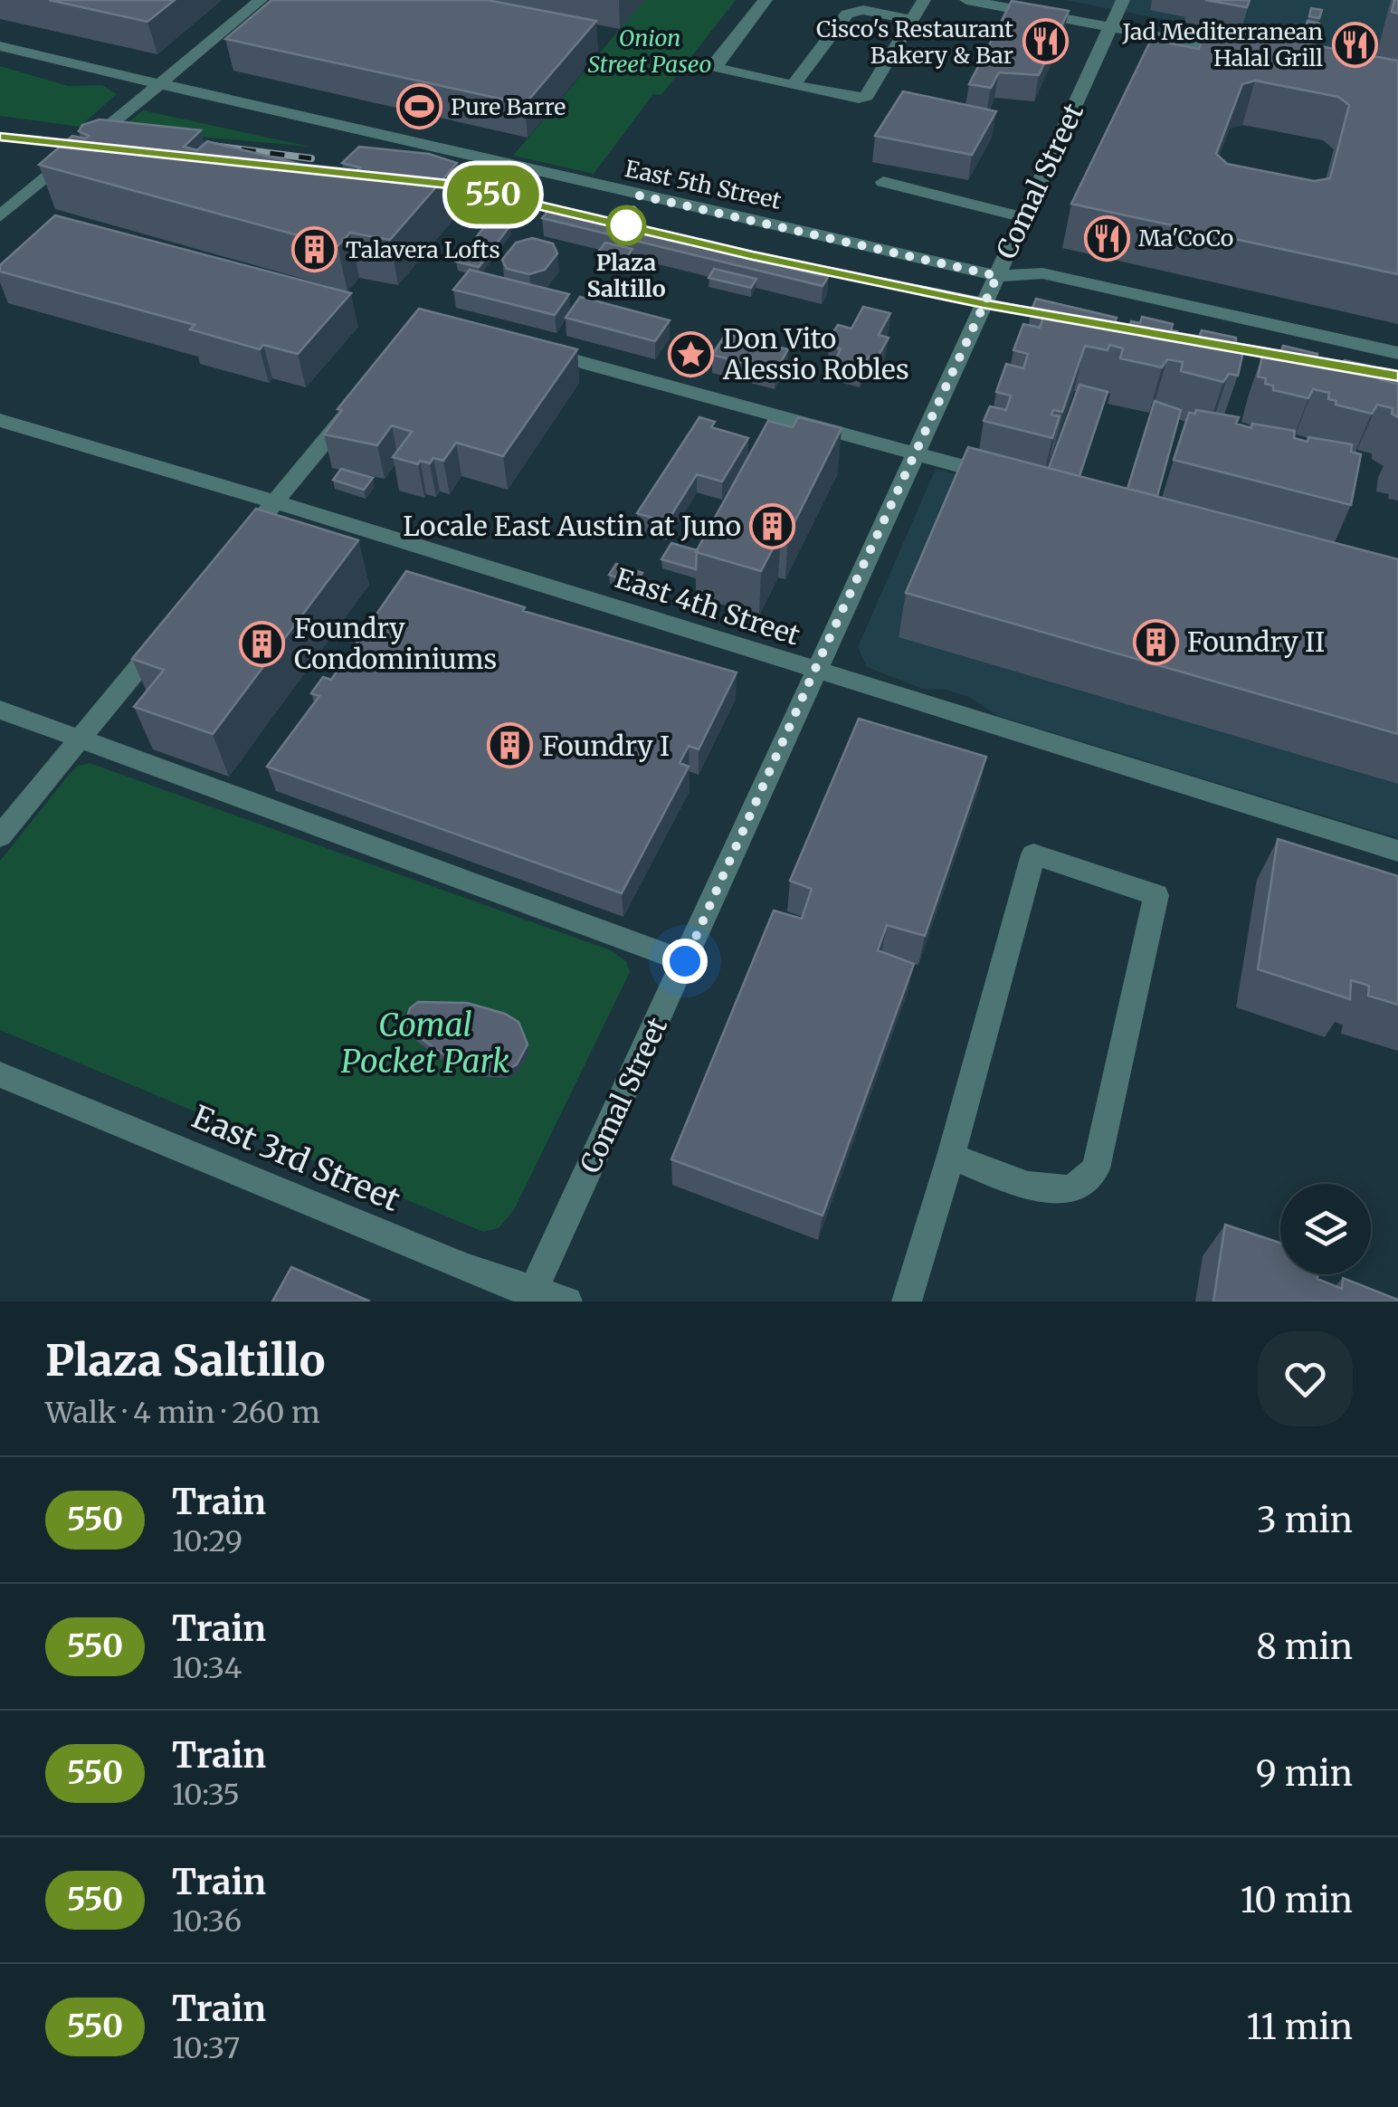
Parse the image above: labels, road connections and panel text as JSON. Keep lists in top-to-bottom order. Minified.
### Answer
{"streets":{"street":["Comal Street","East 5th Street","East 4th Street","East 3rd Street"]},"crossings":[["Comal Street","East 5th Street"],["Comal Street","East 4th Street"],["Comal Street","East 3rd Street"]],"parks":["Onion Street Paseo","Comal Pocket Park"],"places":{"restaurant":["Cisco's Restaurant Bakery & Bar","Jad Mediterranean Halal Grill","Ma'CoCo"],"sports":["Pure Barre"],"other":["Plaza Saltillo"],"building":["Talavera Lofts","Locale East Austin at Juno","Foundry II","Foundry Condominiums","Foundry I"],"place":["Don Vito Alessio Robles"]},"page":{"on_map":"550","heading":["Plaza Saltillo","Walk · 4 min · 260 m"],"list":[{"mark":"550","name":"Train","note":"10:29","value":"3 min"},{"mark":"550","name":"Train","note":"10:34","value":"8 min"},{"mark":"550","name":"Train","note":"10:35","value":"9 min"},{"mark":"550","name":"Train","note":"10:36","value":"10 min"},{"mark":"550","name":"Train","note":"10:37","value":"11 min"}]}}
